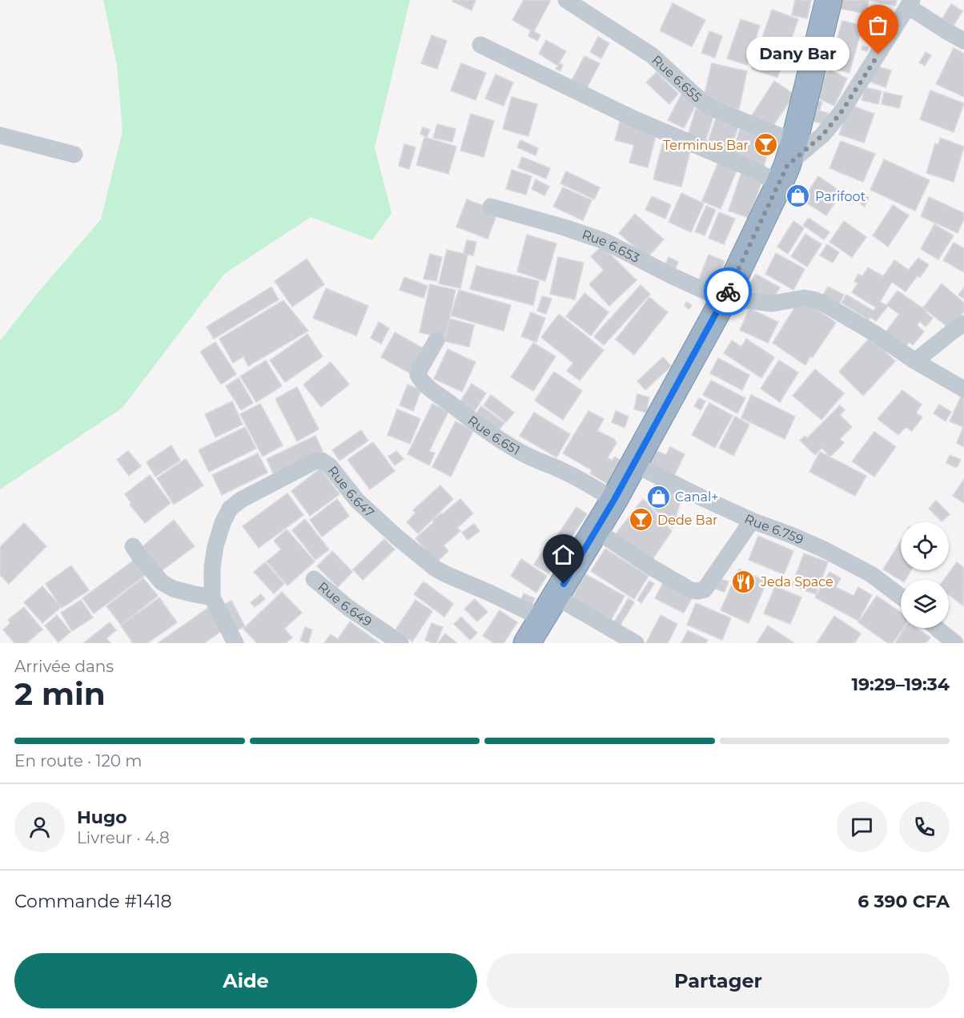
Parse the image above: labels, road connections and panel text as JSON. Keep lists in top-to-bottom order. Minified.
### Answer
{"streets":{"street":["Rue 6.655","Rue 6.653","Rue 6.651","Rue 6.647","Rue 6.759","Rue 6.649"]},"places":{"other":["Dany Bar"],"bar":["Terminus Bar","Dede Bar"],"shop":["Parifoot","Canal+"],"restaurant":["Jeda Space"]},"page":{"bubble":"Dany Bar","heading":["2 min","Arrivée dans","19:29–19:34"],"panel":["Hugo","Livreur · 4.8","Commande #1418","6 390 CFA"],"bar":"En route · 120 m","buttons":["Aide","Partager"]}}
